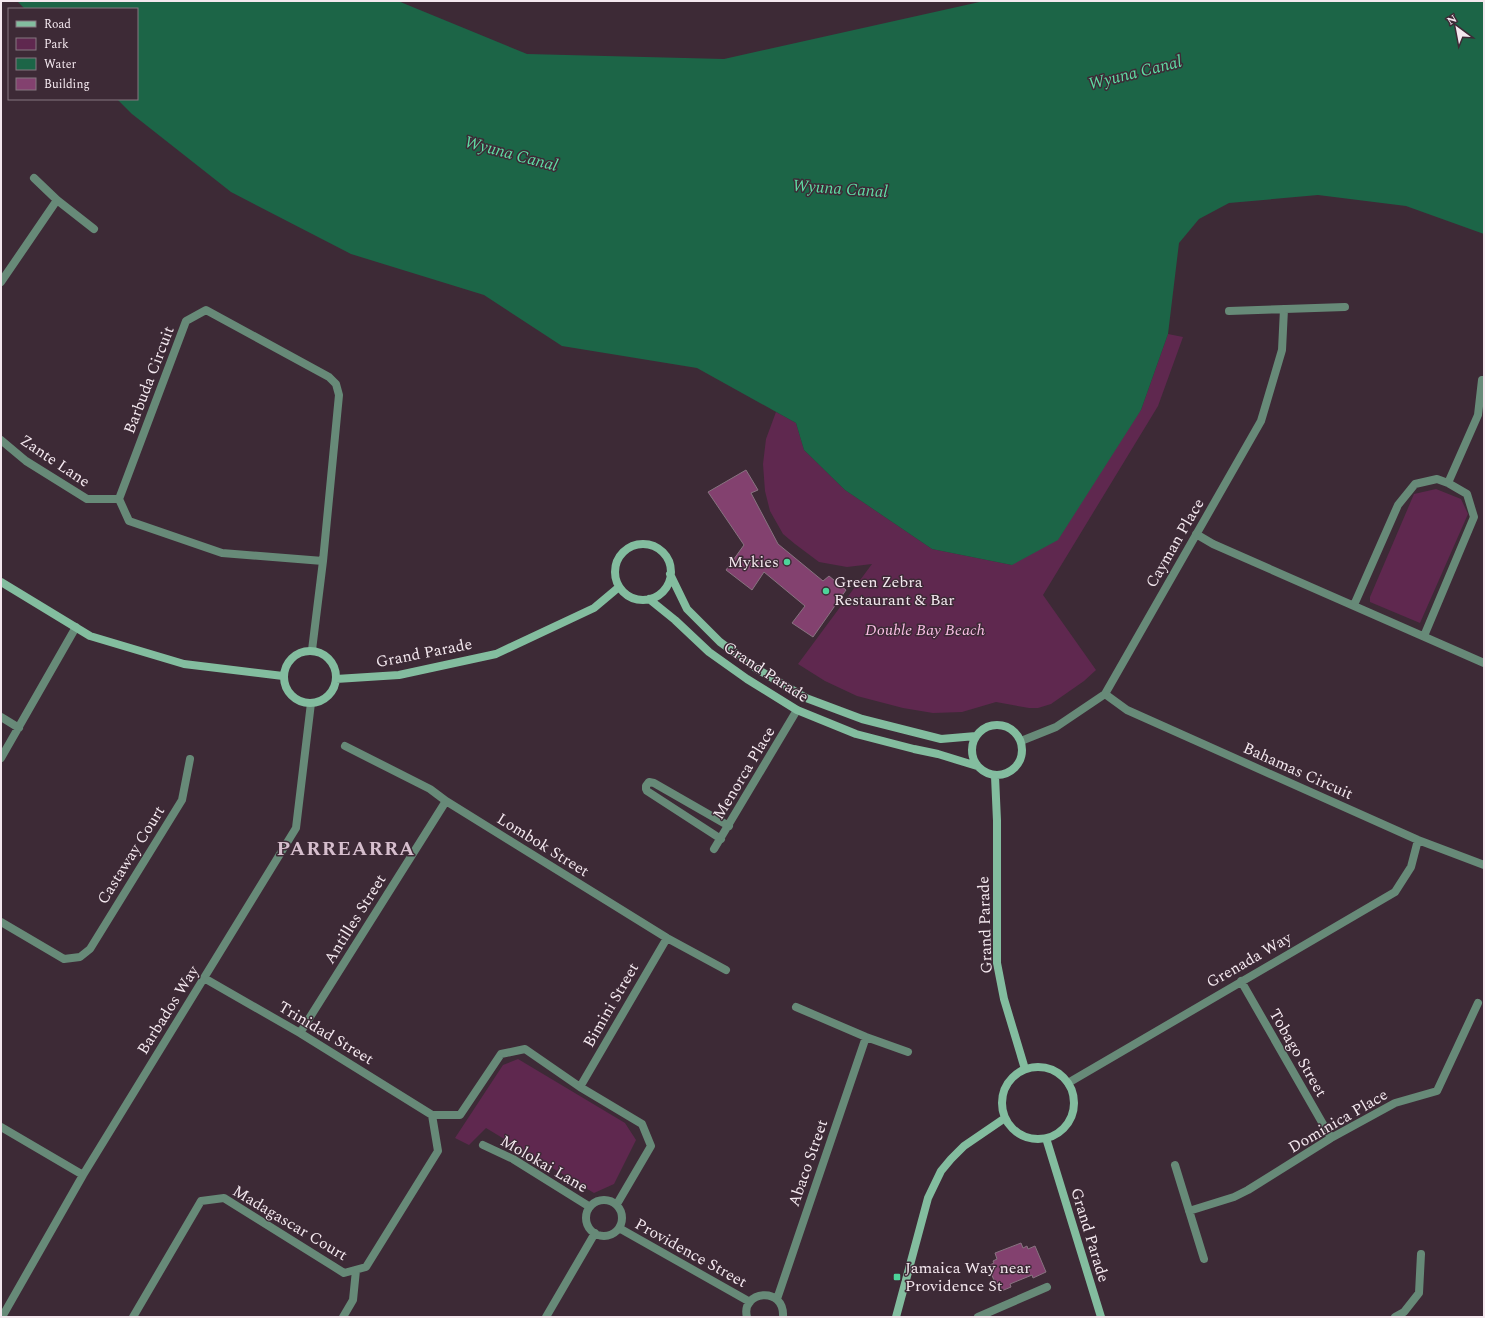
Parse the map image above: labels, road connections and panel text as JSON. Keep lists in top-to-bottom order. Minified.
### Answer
{"streets":{"street":["Barbuda Circuit","Zante Lane","Cayman Place","Grand Parade","Bahamas Circuit","Menorca Place","Lombok Street","Castaway Court","Antilles Street","Grenada Way","Bimini Street","Barbados Way","Trinidad Street","Tobago Street","Dominica Place","Abaco Street","Molokai Lane","Madagascar Court","Providence Street"]},"crossings":[["Barbuda Circuit","Zante Lane"],["Barbuda Circuit","Grand Parade"],["Barbuda Circuit","Barbados Way"],["Cayman Place","Grand Parade"],["Cayman Place","Bahamas Circuit"],["Grand Parade","Menorca Place"],["Grand Parade","Grenada Way"],["Grand Parade","Barbados Way"],["Bahamas Circuit","Grenada Way"],["Lombok Street","Antilles Street"],["Lombok Street","Bimini Street"],["Antilles Street","Trinidad Street"],["Grenada Way","Tobago Street"],["Barbados Way","Trinidad Street"],["Tobago Street","Dominica Place"],["Molokai Lane","Providence Street"]],"districts":["PARREARRA"],"water":["Wyuna Canal"],"parks":["Double Bay Beach"],"places":{"other":["Mykies","Green Zebra Restaurant & Bar"],"transit":["Jamaica Way near Providence St"]},"legend":["Road","Park","Water","Building"],"north":"top left"}
